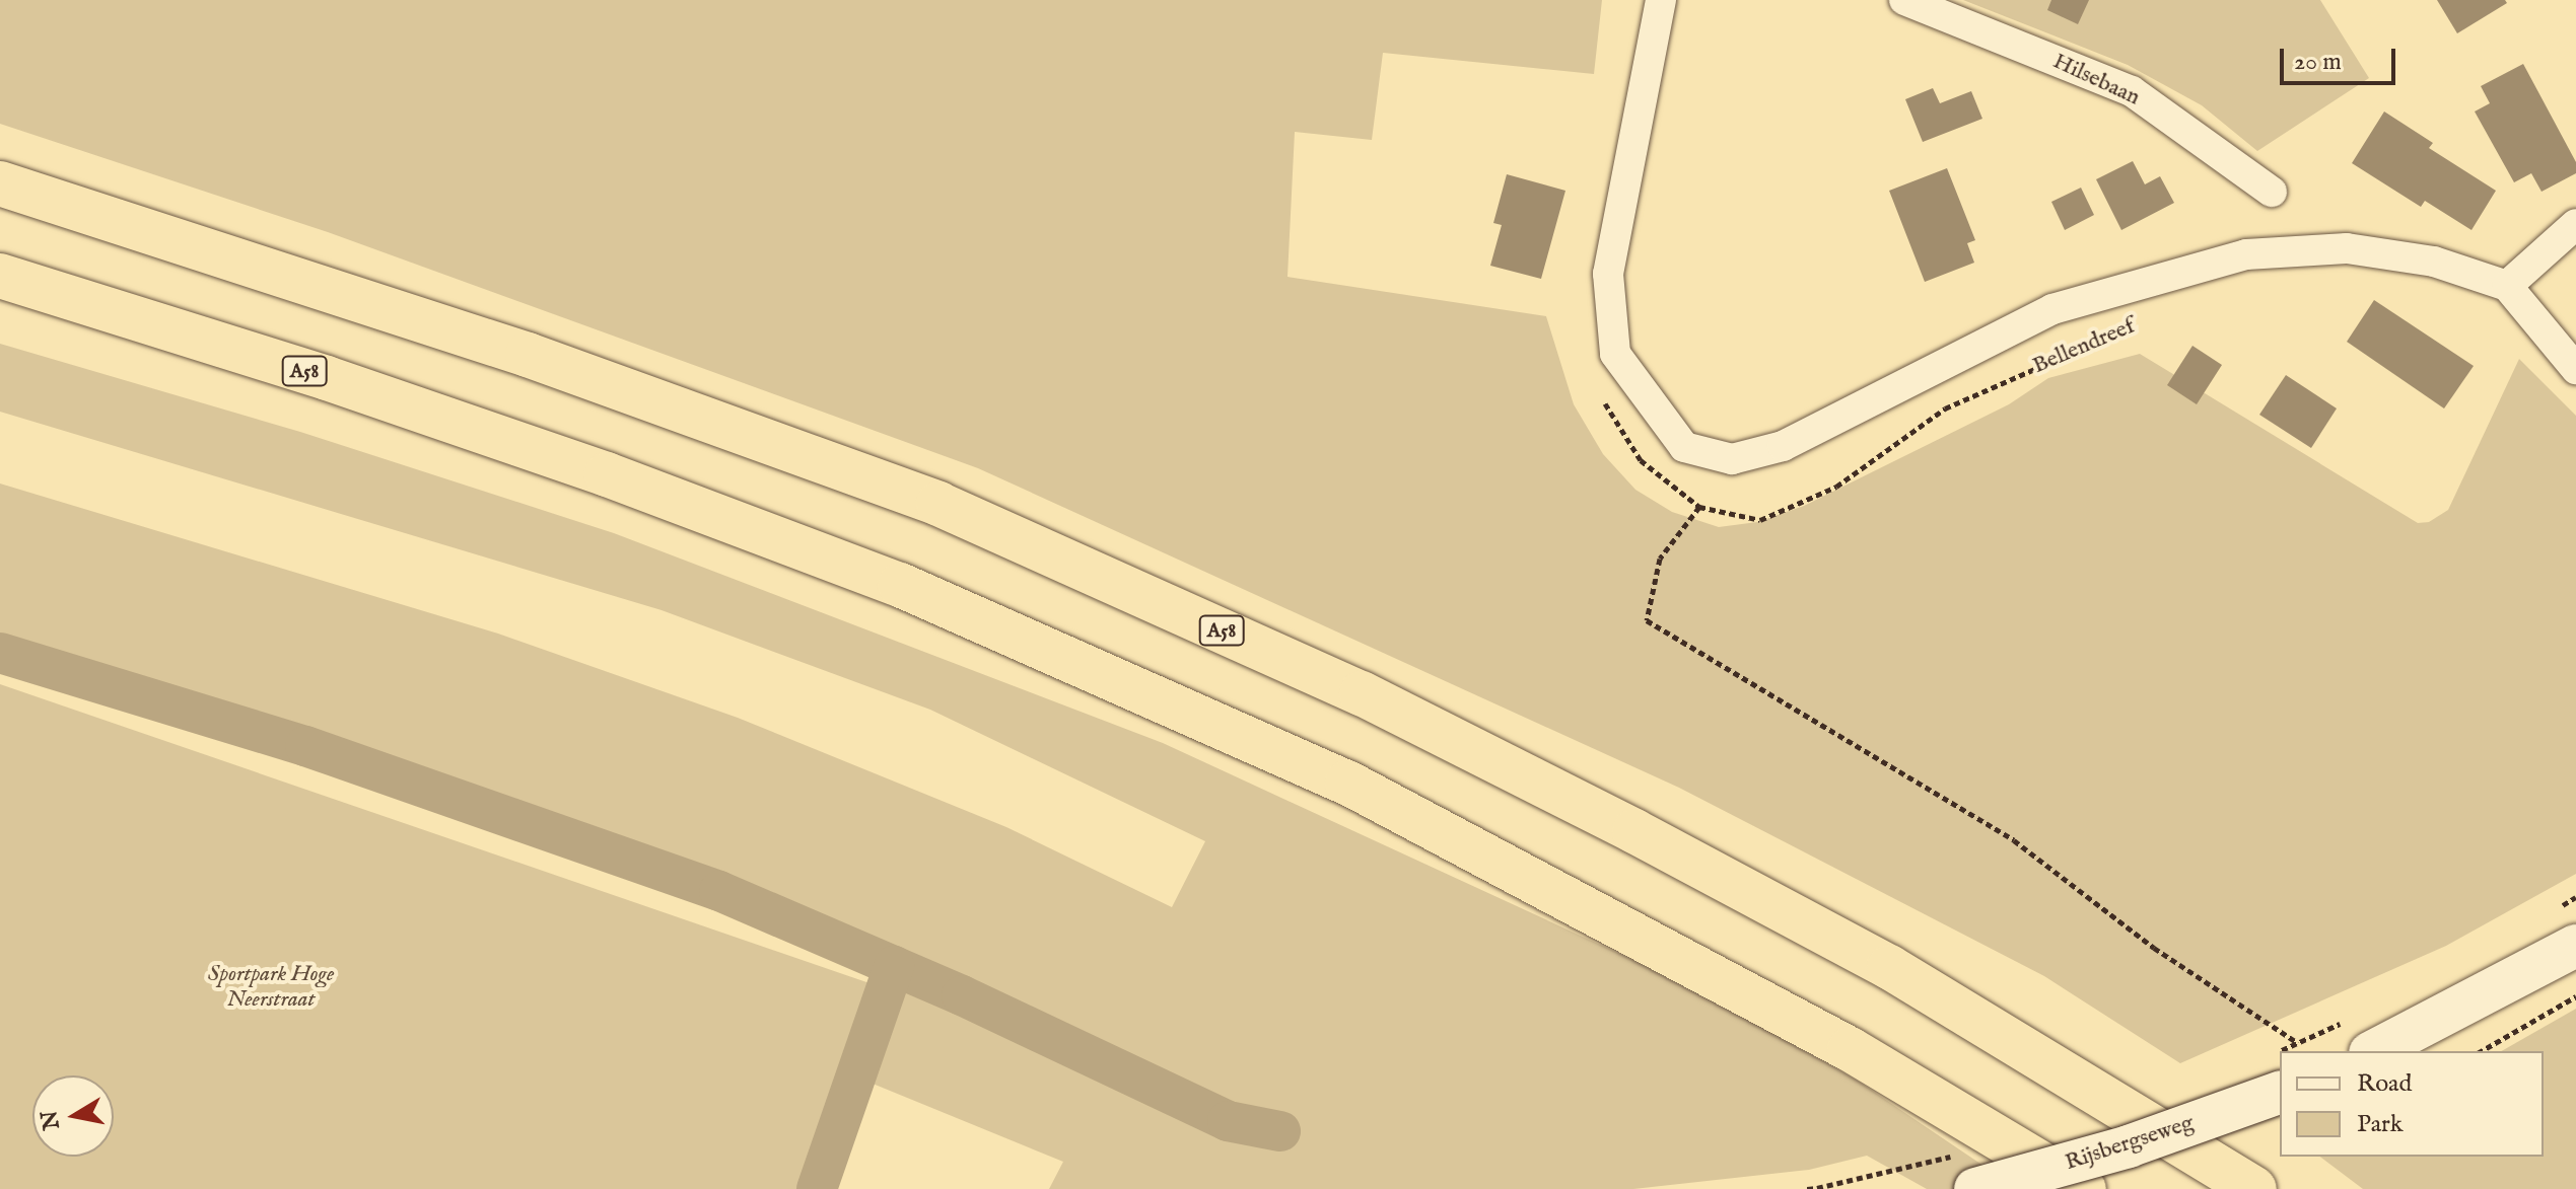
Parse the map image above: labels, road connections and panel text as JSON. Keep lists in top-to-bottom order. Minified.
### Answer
{"streets":{"highway":["A58"],"main road":["Rijsbergseweg"],"street":["Hilsebaan","Bellendreef"]},"parks":["Sportpark Hoge Neerstraat"],"legend":["Road","Park"],"scale_bar":"20 m","north":"left"}
